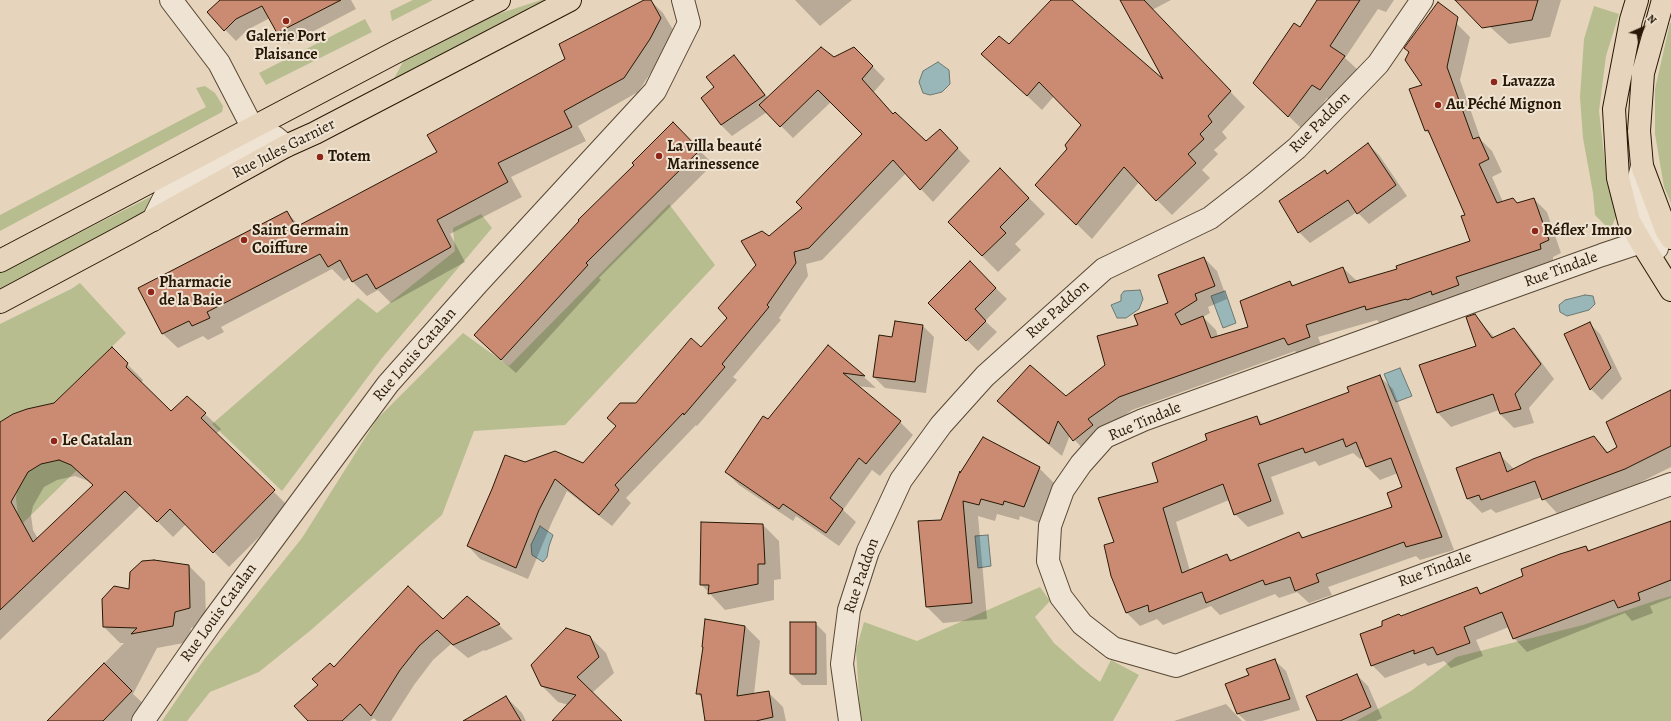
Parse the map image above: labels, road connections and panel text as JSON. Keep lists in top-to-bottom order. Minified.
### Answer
{"streets":{"main road":["Rue Jules Garnier"],"street":["Rue Paddon","Rue Tindale","Rue Louis Catalan"]},"places":["Galerie Port Plaisance","Lavazza","Au Péché Mignon","La villa beauté Marinessence","Totem","Réflex' Immo","Saint Germain Coiffure","Pharmacie de la Baie","Le Catalan"],"north":"top right"}
